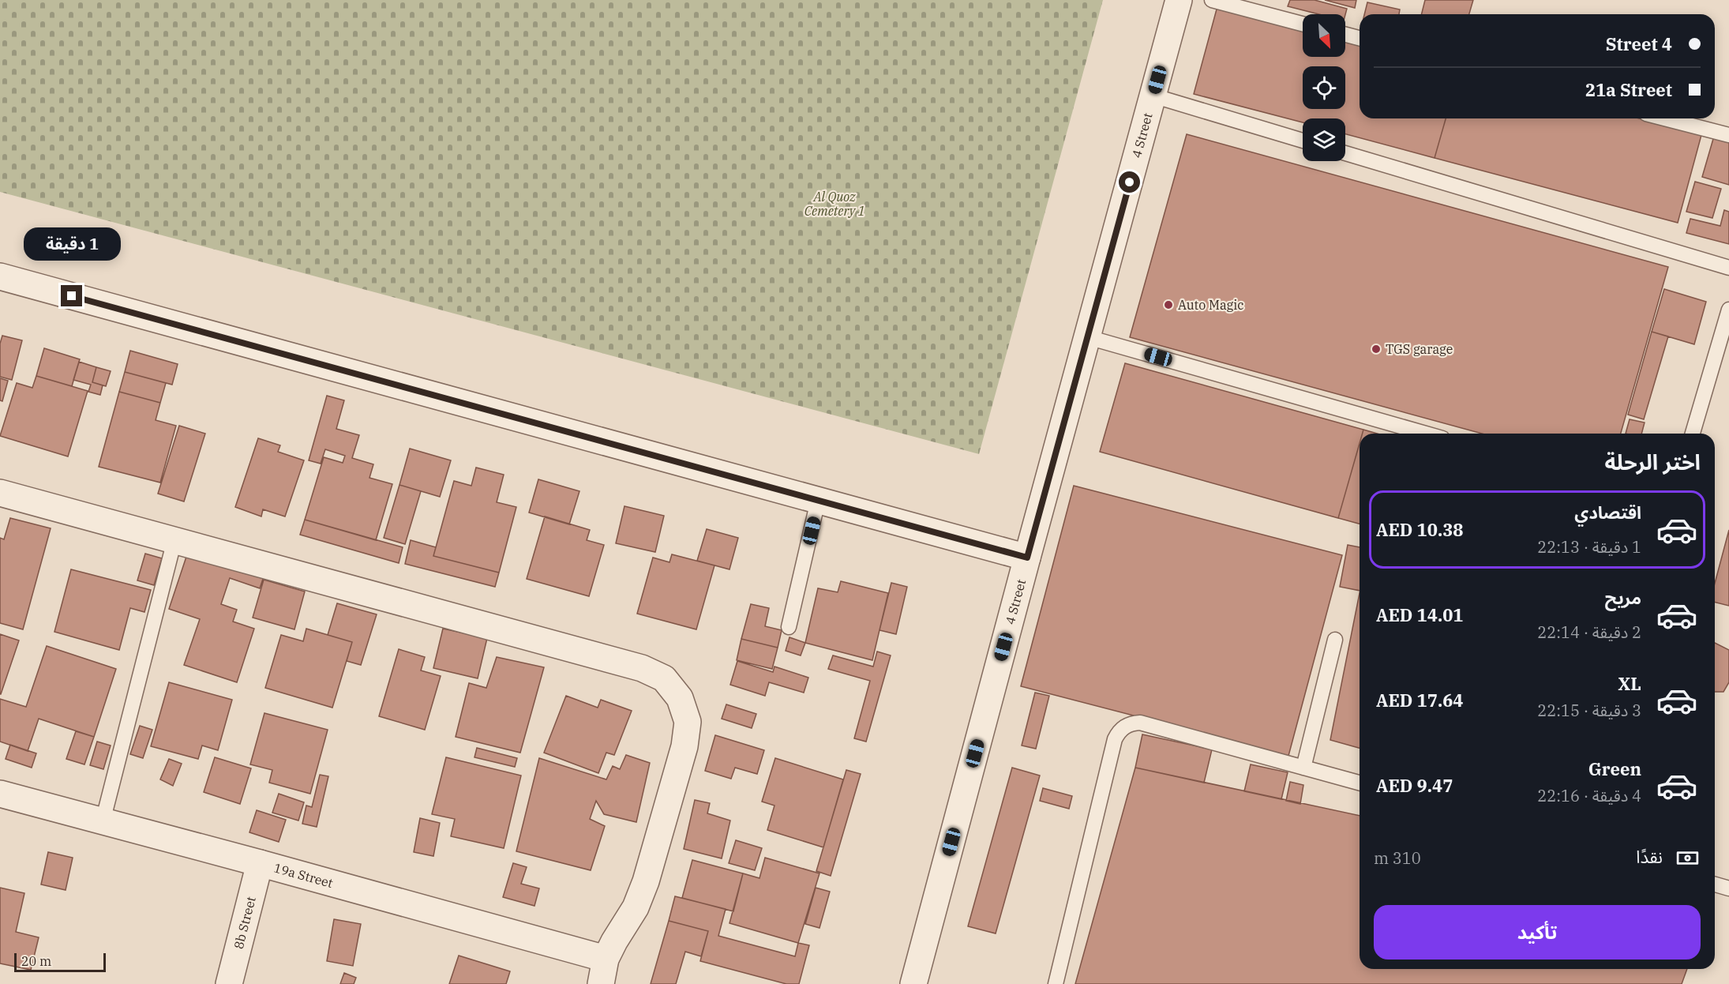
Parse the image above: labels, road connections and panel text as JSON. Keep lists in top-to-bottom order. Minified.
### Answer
{"streets":{"street":["4 Street","19a Street","8b Street"]},"crossings":[["19a Street","8b Street"]],"parks":["Al Quoz Cemetery 1"],"places":["Auto Magic","TGS garage"],"scale_bar":"20 m","north":"bottom right","page":{"banner":["4 Street","21a Street"],"bubble":"1 دقيقة","heading":"اختر الرحلة","list":[{"name":"اقتصادي","note":"1 دقيقة · 22:13","value":"AED 10.38"},{"name":"مريح","note":"2 دقيقة · 22:14","value":"AED 14.01"},{"name":"XL","note":"3 دقيقة · 22:15","value":"AED 17.64"},{"name":"Green","note":"4 دقيقة · 22:16","value":"AED 9.47"}],"pay":["نقدًا","310 m"],"buttons":"تأكيد","scale":"20 m"}}
